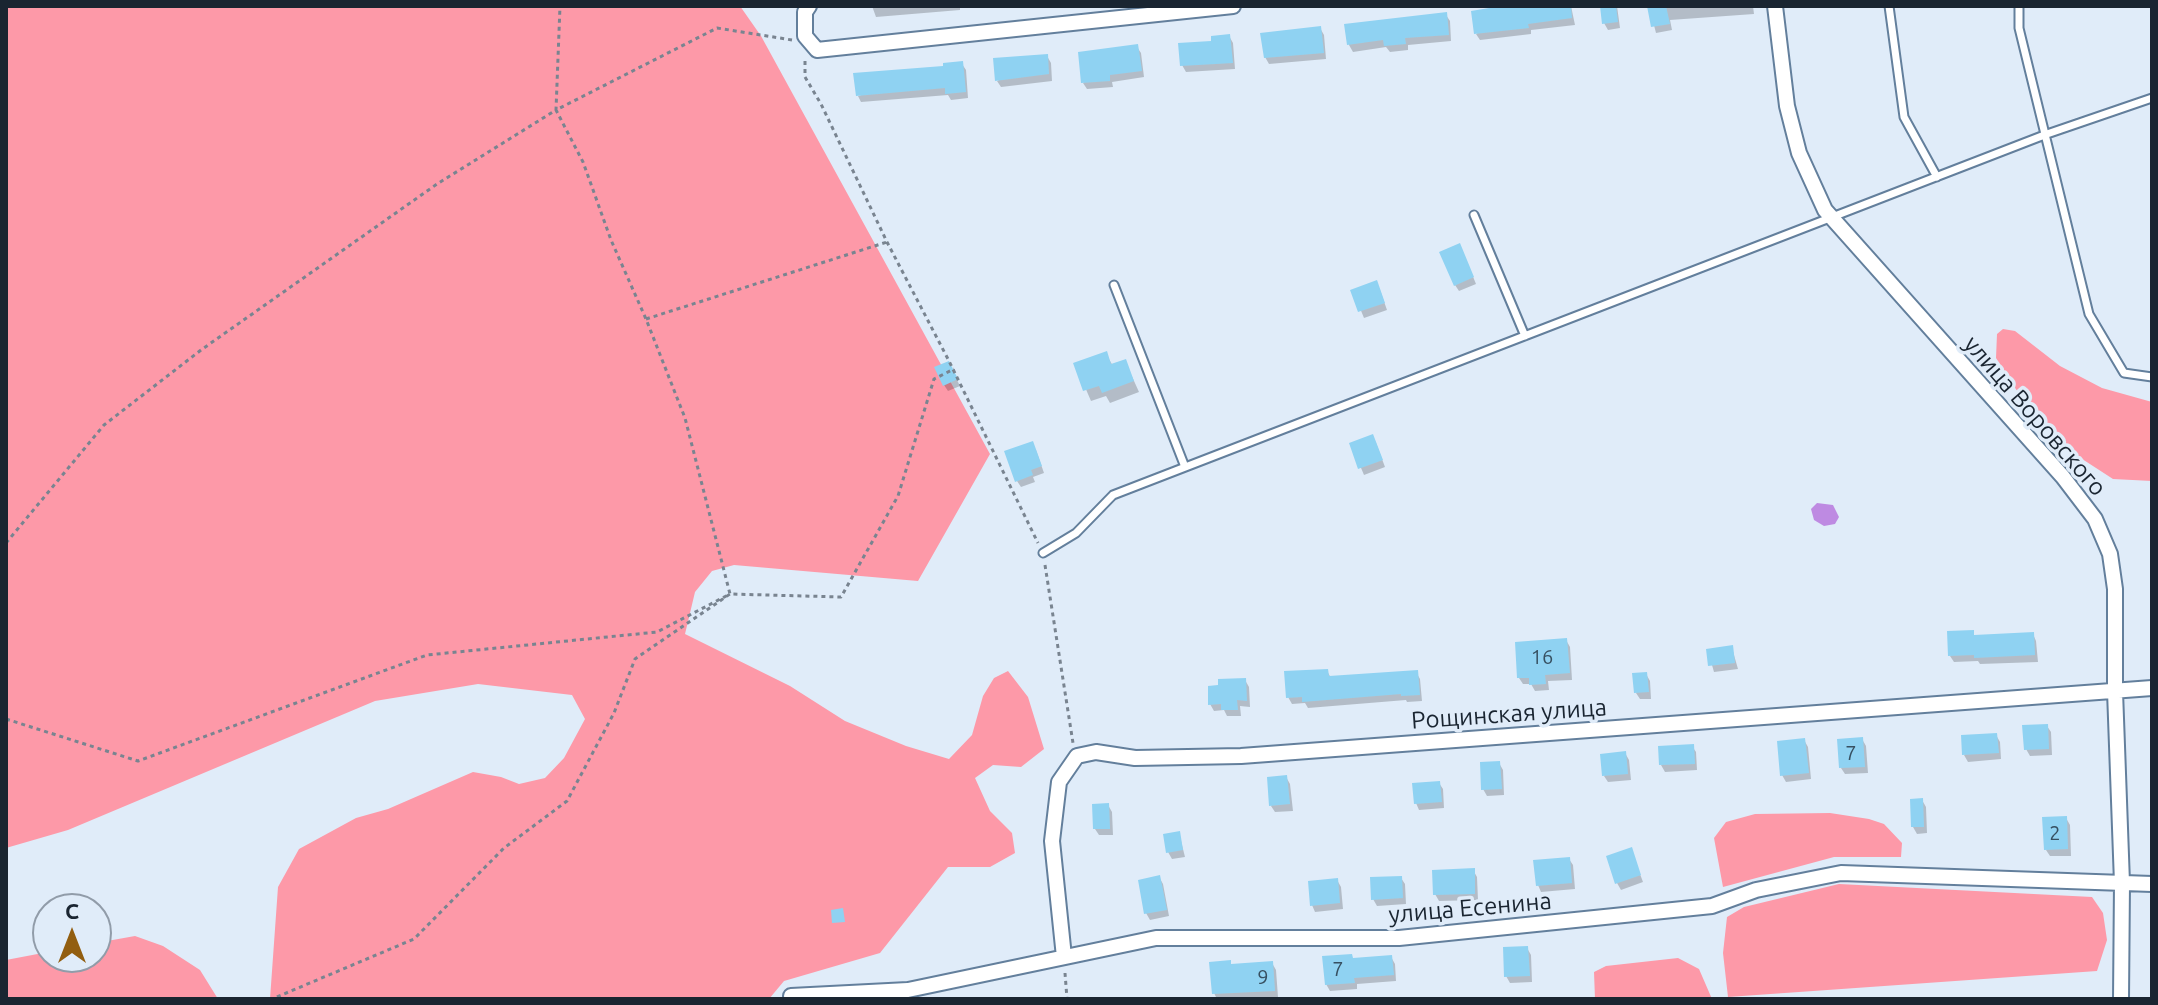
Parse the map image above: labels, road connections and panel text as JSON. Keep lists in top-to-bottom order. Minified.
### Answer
{"streets":{"street":["улица Воровского","Рощинская улица","улица Есенина"]},"crossings":[["улица Воровского","Рощинская улица"],["улица Воровского","улица Есенина"]],"house_numbers":["16","7","2","7","9"],"north":"top"}
